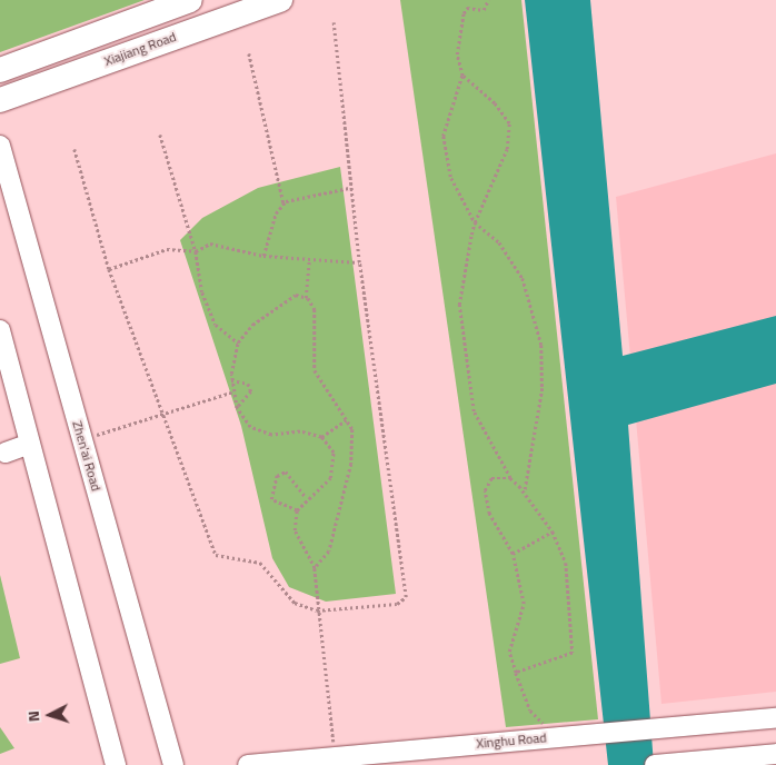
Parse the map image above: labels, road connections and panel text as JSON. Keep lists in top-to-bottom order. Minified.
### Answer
{"streets":{"main road":["Xiajiang Road"],"street":["Zhen'ai Road","Xinghu Road"]},"north":"left"}
